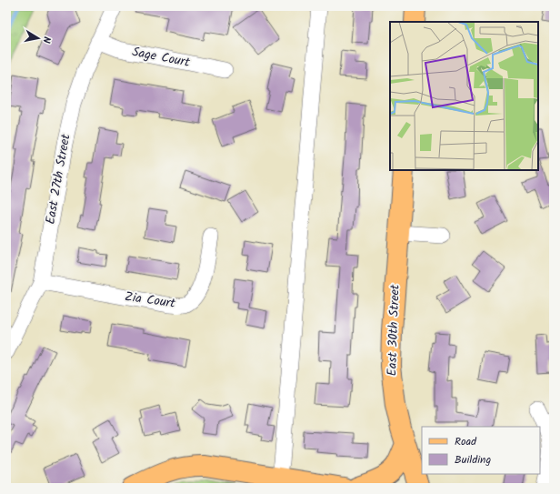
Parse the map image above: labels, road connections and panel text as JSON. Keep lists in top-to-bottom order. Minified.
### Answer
{"streets":{"main road":["East 30th Street"],"street":["Sage Court","East 27th Street","Zia Court"]},"crossings":[["Sage Court","East 27th Street"],["East 27th Street","Zia Court"]],"legend":["Road","Building"],"north":"right"}
